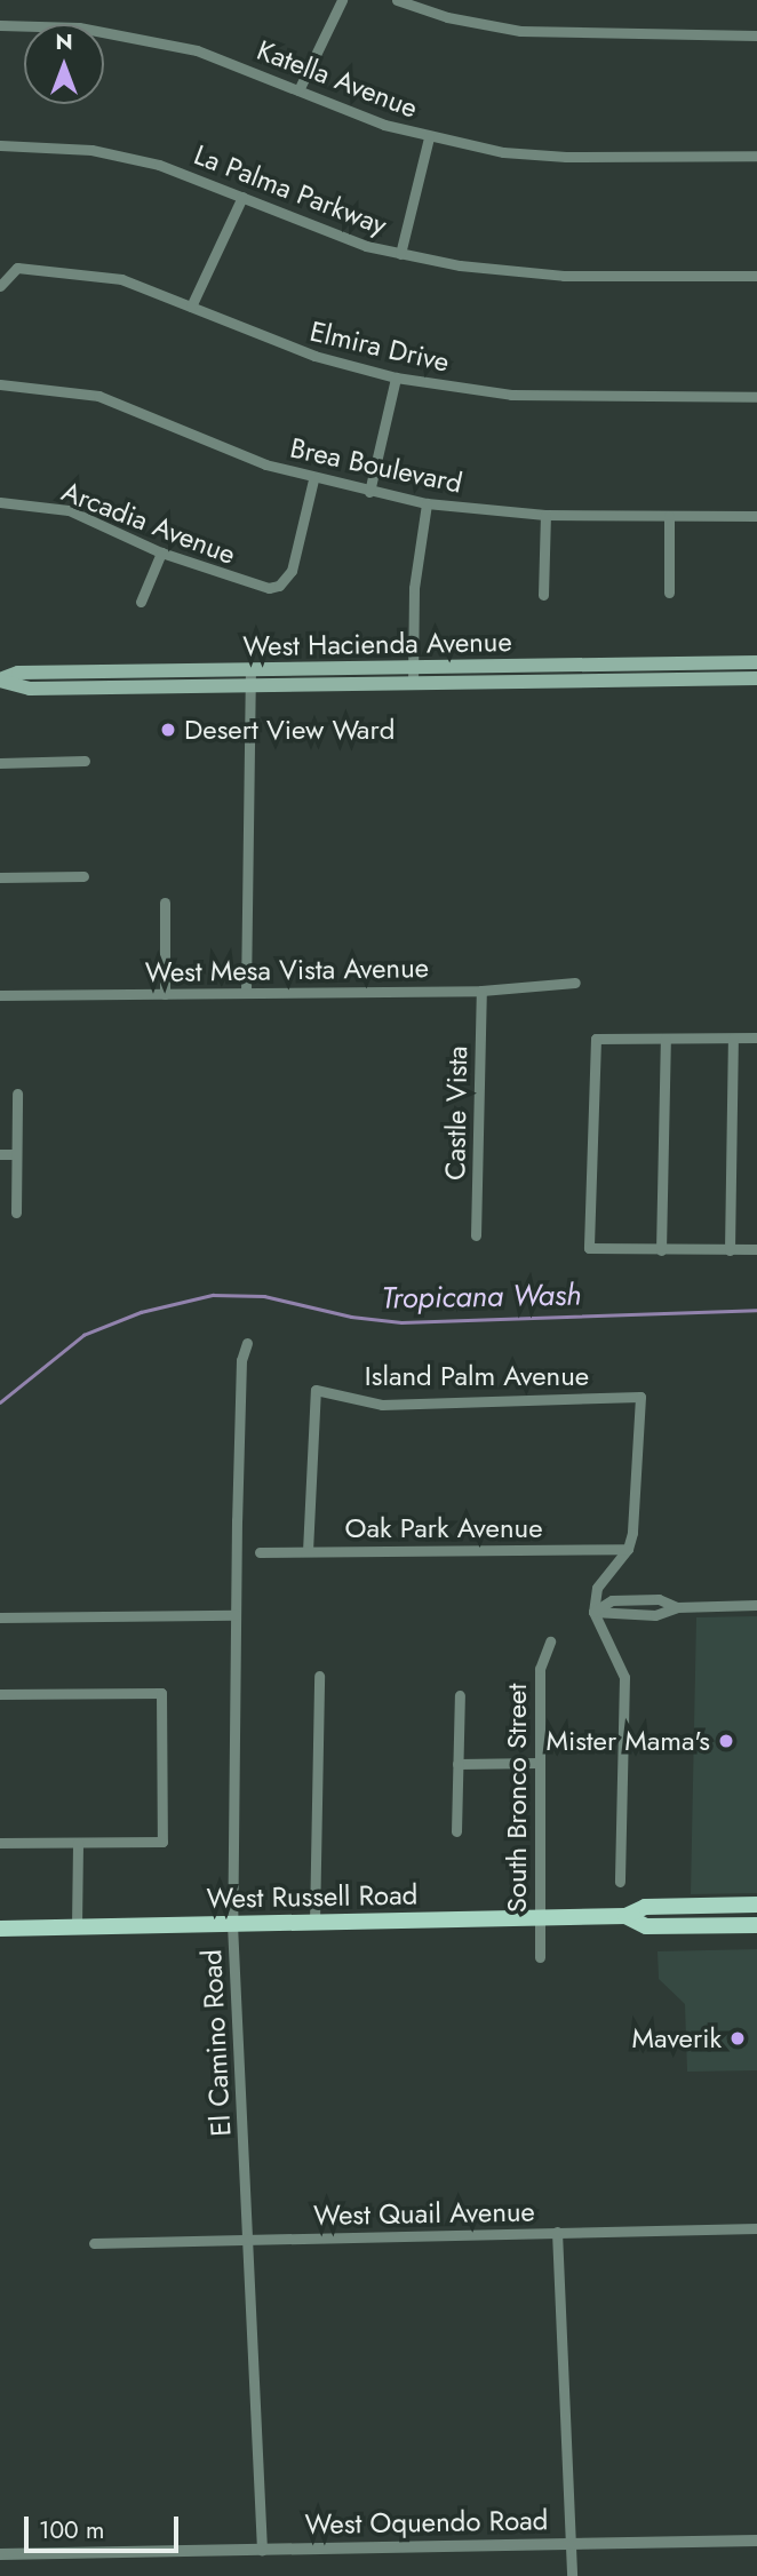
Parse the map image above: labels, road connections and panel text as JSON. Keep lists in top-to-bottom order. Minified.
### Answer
{"streets":{"main road":["West Hacienda Avenue","West Russell Road"],"street":["Katella Avenue","La Palma Parkway","Elmira Drive","Brea Boulevard","Arcadia Avenue","West Mesa Vista Avenue","Castle Vista","Island Palm Avenue","Oak Park Avenue","South Bronco Street","El Camino Road","West Quail Avenue","West Oquendo Road"]},"crossings":[["Brea Boulevard","Arcadia Avenue"],["West Mesa Vista Avenue","Castle Vista"],["Island Palm Avenue","Oak Park Avenue"],["South Bronco Street","West Russell Road"],["West Russell Road","El Camino Road"],["El Camino Road","West Quail Avenue"],["El Camino Road","West Oquendo Road"]],"water":["Tropicana Wash"],"places":["Desert View Ward","Mister Mama's","Maverik"],"scale_bar":"100 m","north":"top"}
